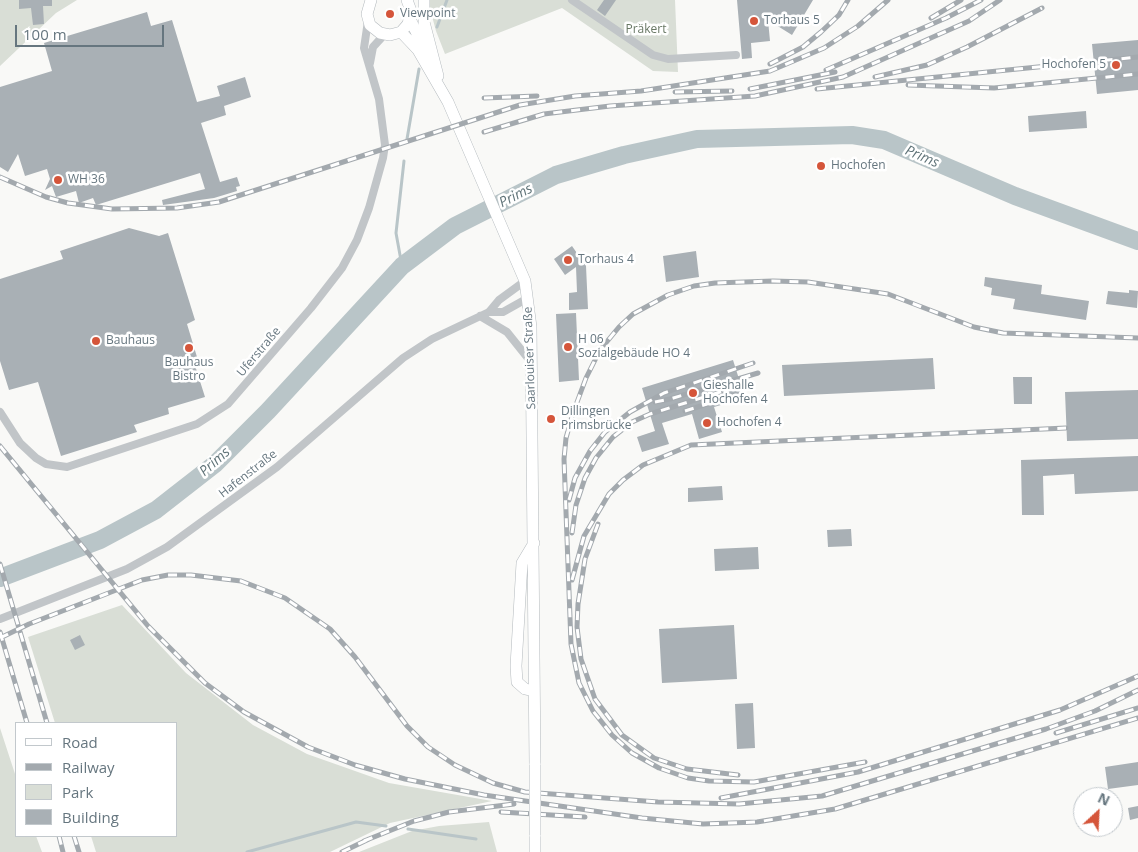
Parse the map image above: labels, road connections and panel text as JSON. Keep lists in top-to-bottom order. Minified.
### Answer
{"streets":{"main road":["Saarlouiser Straße"],"street":["Uferstraße","Hafenstraße"]},"crossings":[["Saarlouiser Straße","Hafenstraße"]],"water":["Prims"],"parks":["Präkert"],"places":["Viewpoint","Torhaus 5","Hochofen 5","Hochofen","WH 36","Torhaus 4","Bauhaus","H 06 Sozialgebäude HO 4","Bauhaus Bistro","Gieshalle Hochofen 4","Dillingen Primsbrücke","Hochofen 4"],"legend":["Road","Railway","Park","Building"],"scale_bar":"100 m","north":"top right"}
